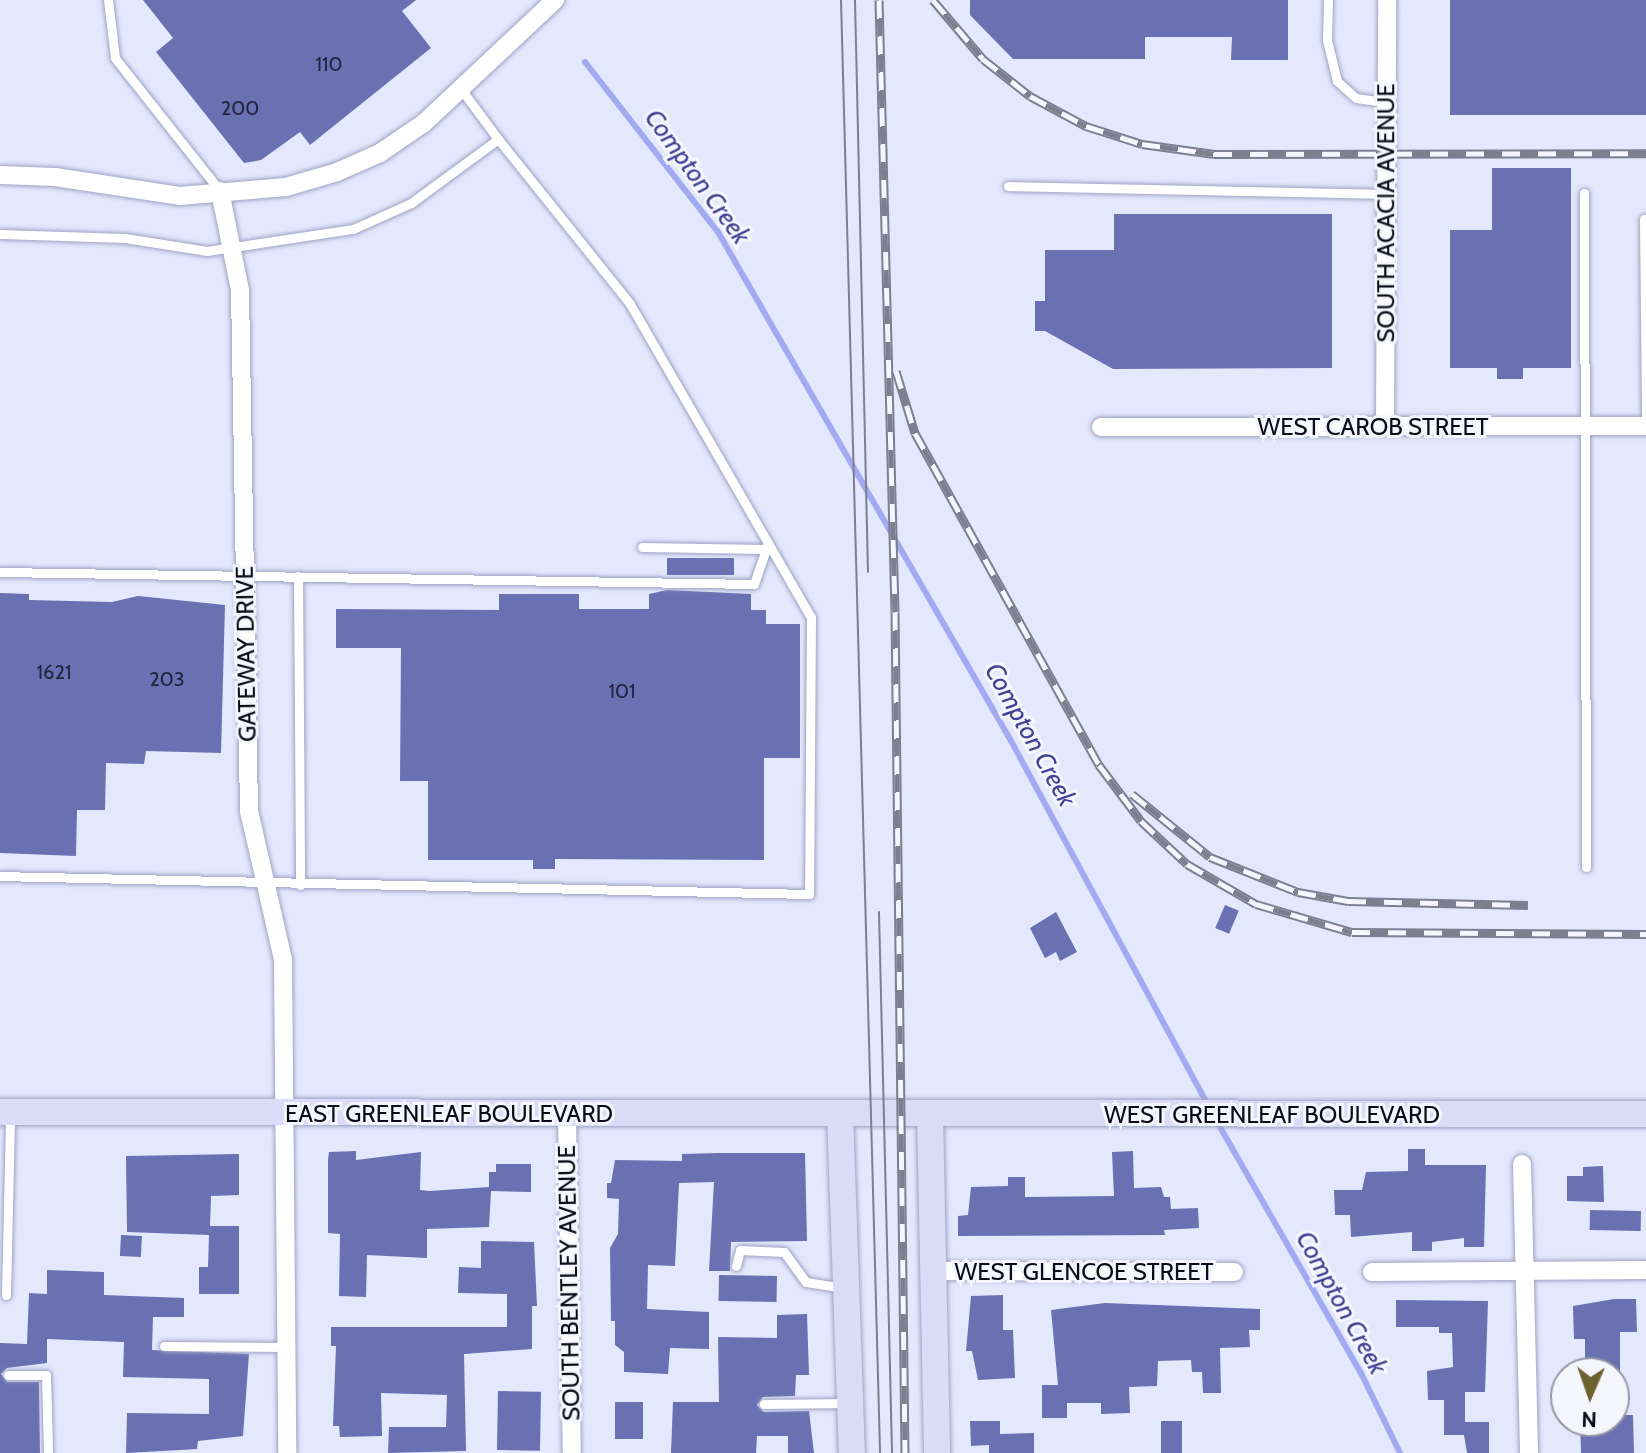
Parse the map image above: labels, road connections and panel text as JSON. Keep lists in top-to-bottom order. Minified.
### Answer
{"streets":{"street":["SOUTH ACACIA AVENUE","WEST CAROB STREET","GATEWAY DRIVE","EAST GREENLEAF BOULEVARD","WEST GREENLEAF BOULEVARD","WEST GLENCOE STREET","SOUTH BENTLEY AVENUE"]},"crossings":[["SOUTH ACACIA AVENUE","WEST CAROB STREET"],["GATEWAY DRIVE","EAST GREENLEAF BOULEVARD"],["EAST GREENLEAF BOULEVARD","WEST GREENLEAF BOULEVARD"],["EAST GREENLEAF BOULEVARD","SOUTH BENTLEY AVENUE"]],"water":["Compton Creek"],"house_numbers":["110","200","1621","203","101"],"north":"bottom"}
